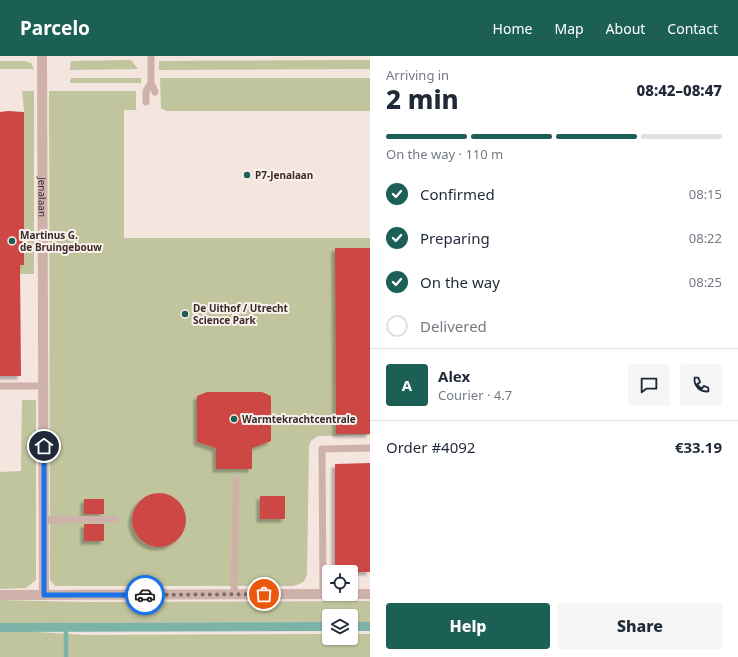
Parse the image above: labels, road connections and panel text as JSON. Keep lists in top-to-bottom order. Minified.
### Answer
{"streets":{"street":["Jenalaan"]},"places":["P7-Jenalaan","Martinus G. de Bruingebouw","De Uithof / Utrecht Science Park","Warmtekrachtcentrale"],"page":{"header":"Parcelo","nav":["Home","Map","About","Contact"],"heading":["2 min","Arriving in","08:42–08:47"],"panel":["Alex","Courier · 4.7","Order #4092","€33.19"],"bar":"On the way · 110 m","list":[["Confirmed","08:15"],["Preparing","08:22"],["On the way","08:25"],"Delivered"],"round":"A","buttons":["Help","Share"]}}
